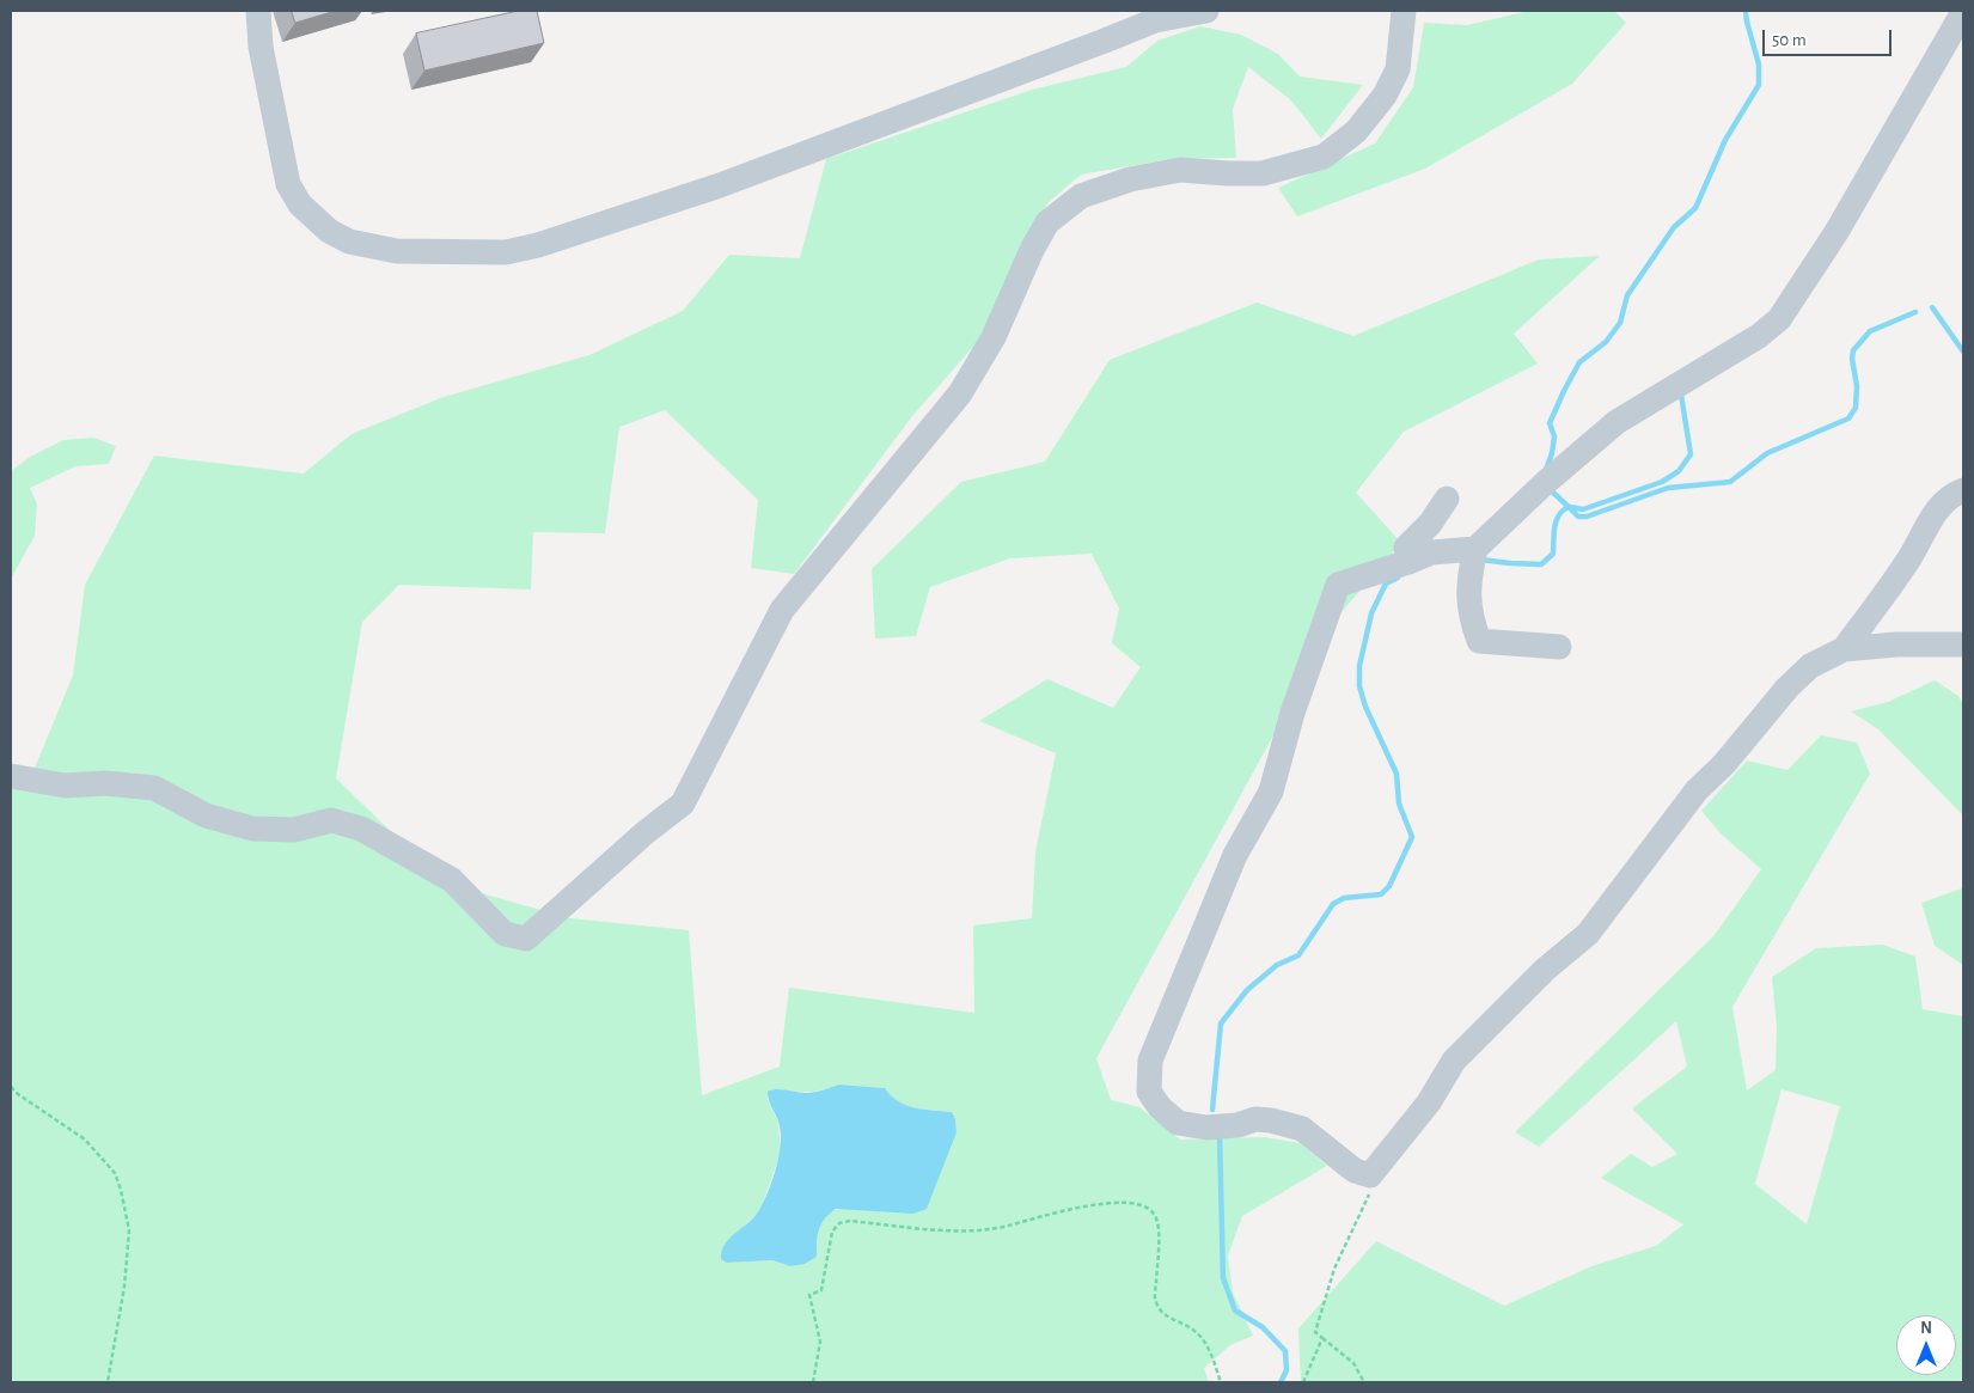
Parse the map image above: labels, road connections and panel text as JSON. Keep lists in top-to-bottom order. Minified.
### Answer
{"scale_bar":"50 m","north":"top"}
